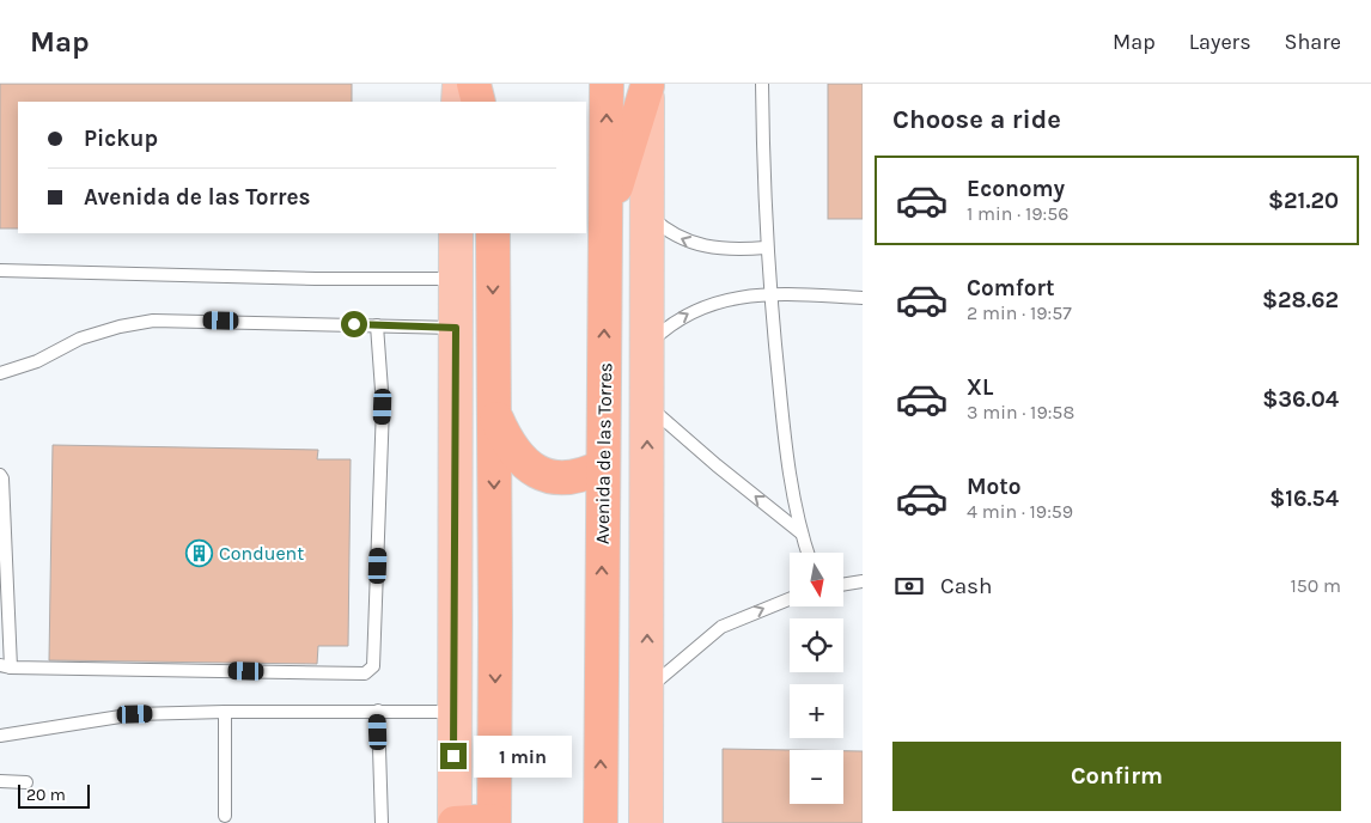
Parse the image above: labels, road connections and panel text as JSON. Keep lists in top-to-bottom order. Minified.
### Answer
{"streets":{"highway":["Avenida de las Torres"]},"places":{"building":["Conduent"]},"scale_bar":"20 m","north":"bottom","page":{"header":"Map","nav":["Map","Layers","Share"],"heading":"Choose a ride","banner":["Pickup","Avenida de las Torres"],"list":[{"name":"Economy","note":"1 min · 19:56","value":"$21.20"},{"name":"Comfort","note":"2 min · 19:57","value":"$28.62"},{"name":"XL","note":"3 min · 19:58","value":"$36.04"},{"name":"Moto","note":"4 min · 19:59","value":"$16.54"}],"map_buttons":["+","−"],"pay":["Cash","150 m"],"buttons":"Confirm","bubble":"1 min","scale":"20 m"}}
